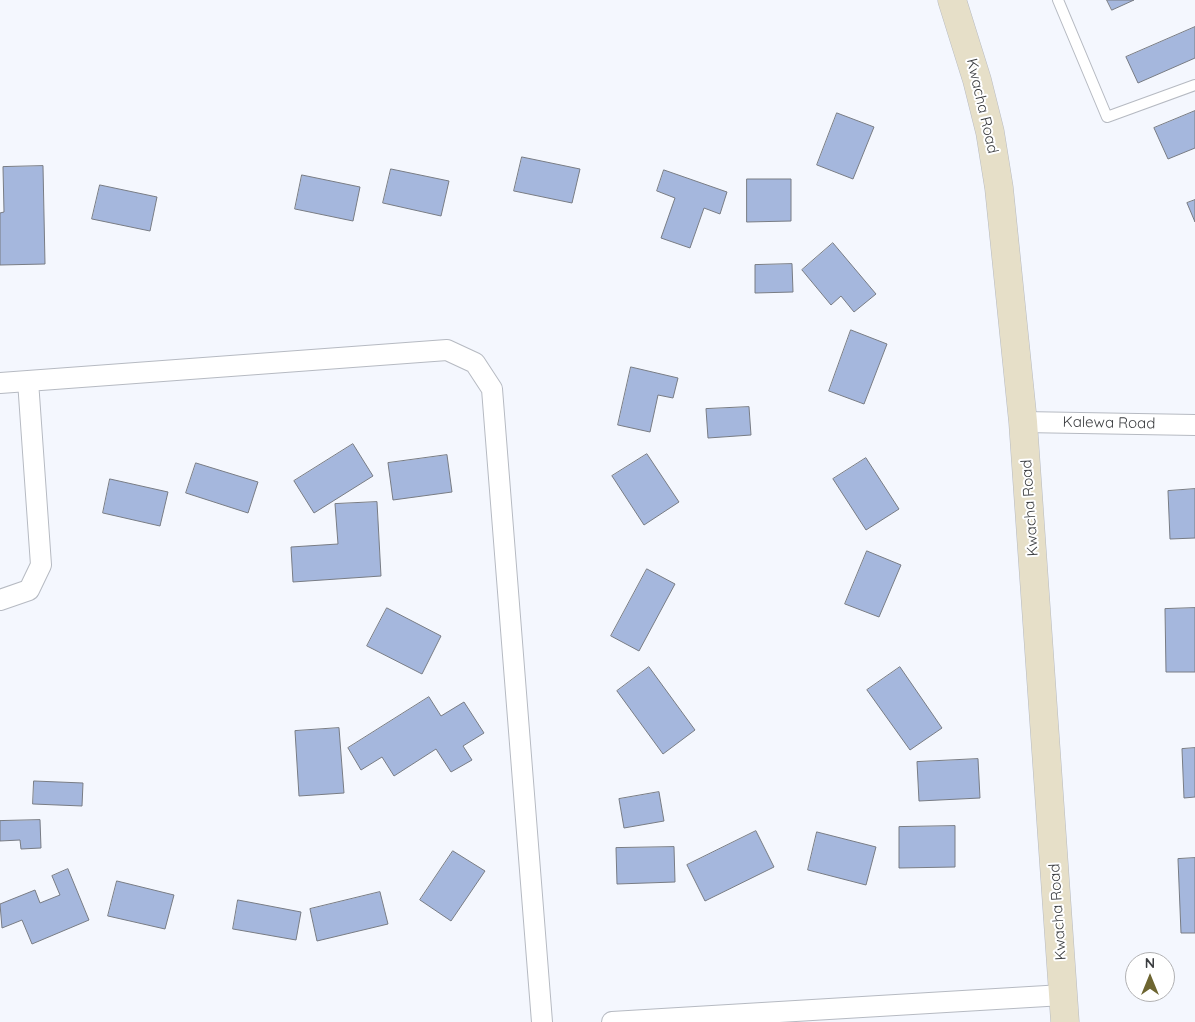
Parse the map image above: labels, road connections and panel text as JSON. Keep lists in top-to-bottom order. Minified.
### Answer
{"streets":{"main road":["Kwacha Road"],"street":["Kalewa Road"]},"crossings":[["Kwacha Road","Kalewa Road"]],"north":"top"}
